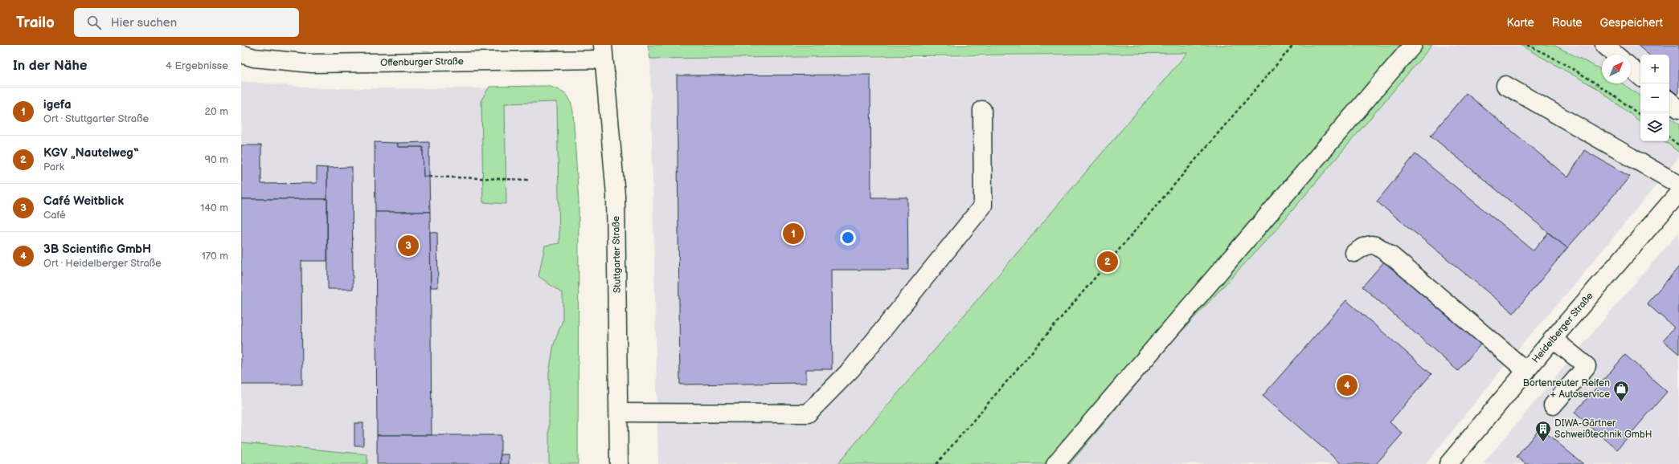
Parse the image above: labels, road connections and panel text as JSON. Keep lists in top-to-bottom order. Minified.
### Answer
{"streets":{"street":["Offenburger Straße","Stuttgarter Straße","Heidelberger Straße"]},"crossings":[["Offenburger Straße","Stuttgarter Straße"]],"places":{"shop":["Bortenreuter Reifen + Autoservice"],"building":["DIWA-Gärtner Schweißtechnik GmbH"]},"north":"top right","page":{"header":"Trailo","search":"Hier suchen","nav":["Karte","Route","Gespeichert"],"heading":["In der Nähe","4 Ergebnisse"],"map_buttons":["+","−"],"list":[{"mark":"1","name":"igefa","note":"Ort · Stuttgarter Straße","value":"20 m"},{"mark":"2","name":"KGV „Nautelweg“","note":"Park","value":"90 m"},{"mark":"3","name":"Café Weitblick","note":"Café","value":"140 m"},{"mark":"4","name":"3B Scientific GmbH","note":"Ort · Heidelberger Straße","value":"170 m"}],"pins":["1","3","2","4"]}}
